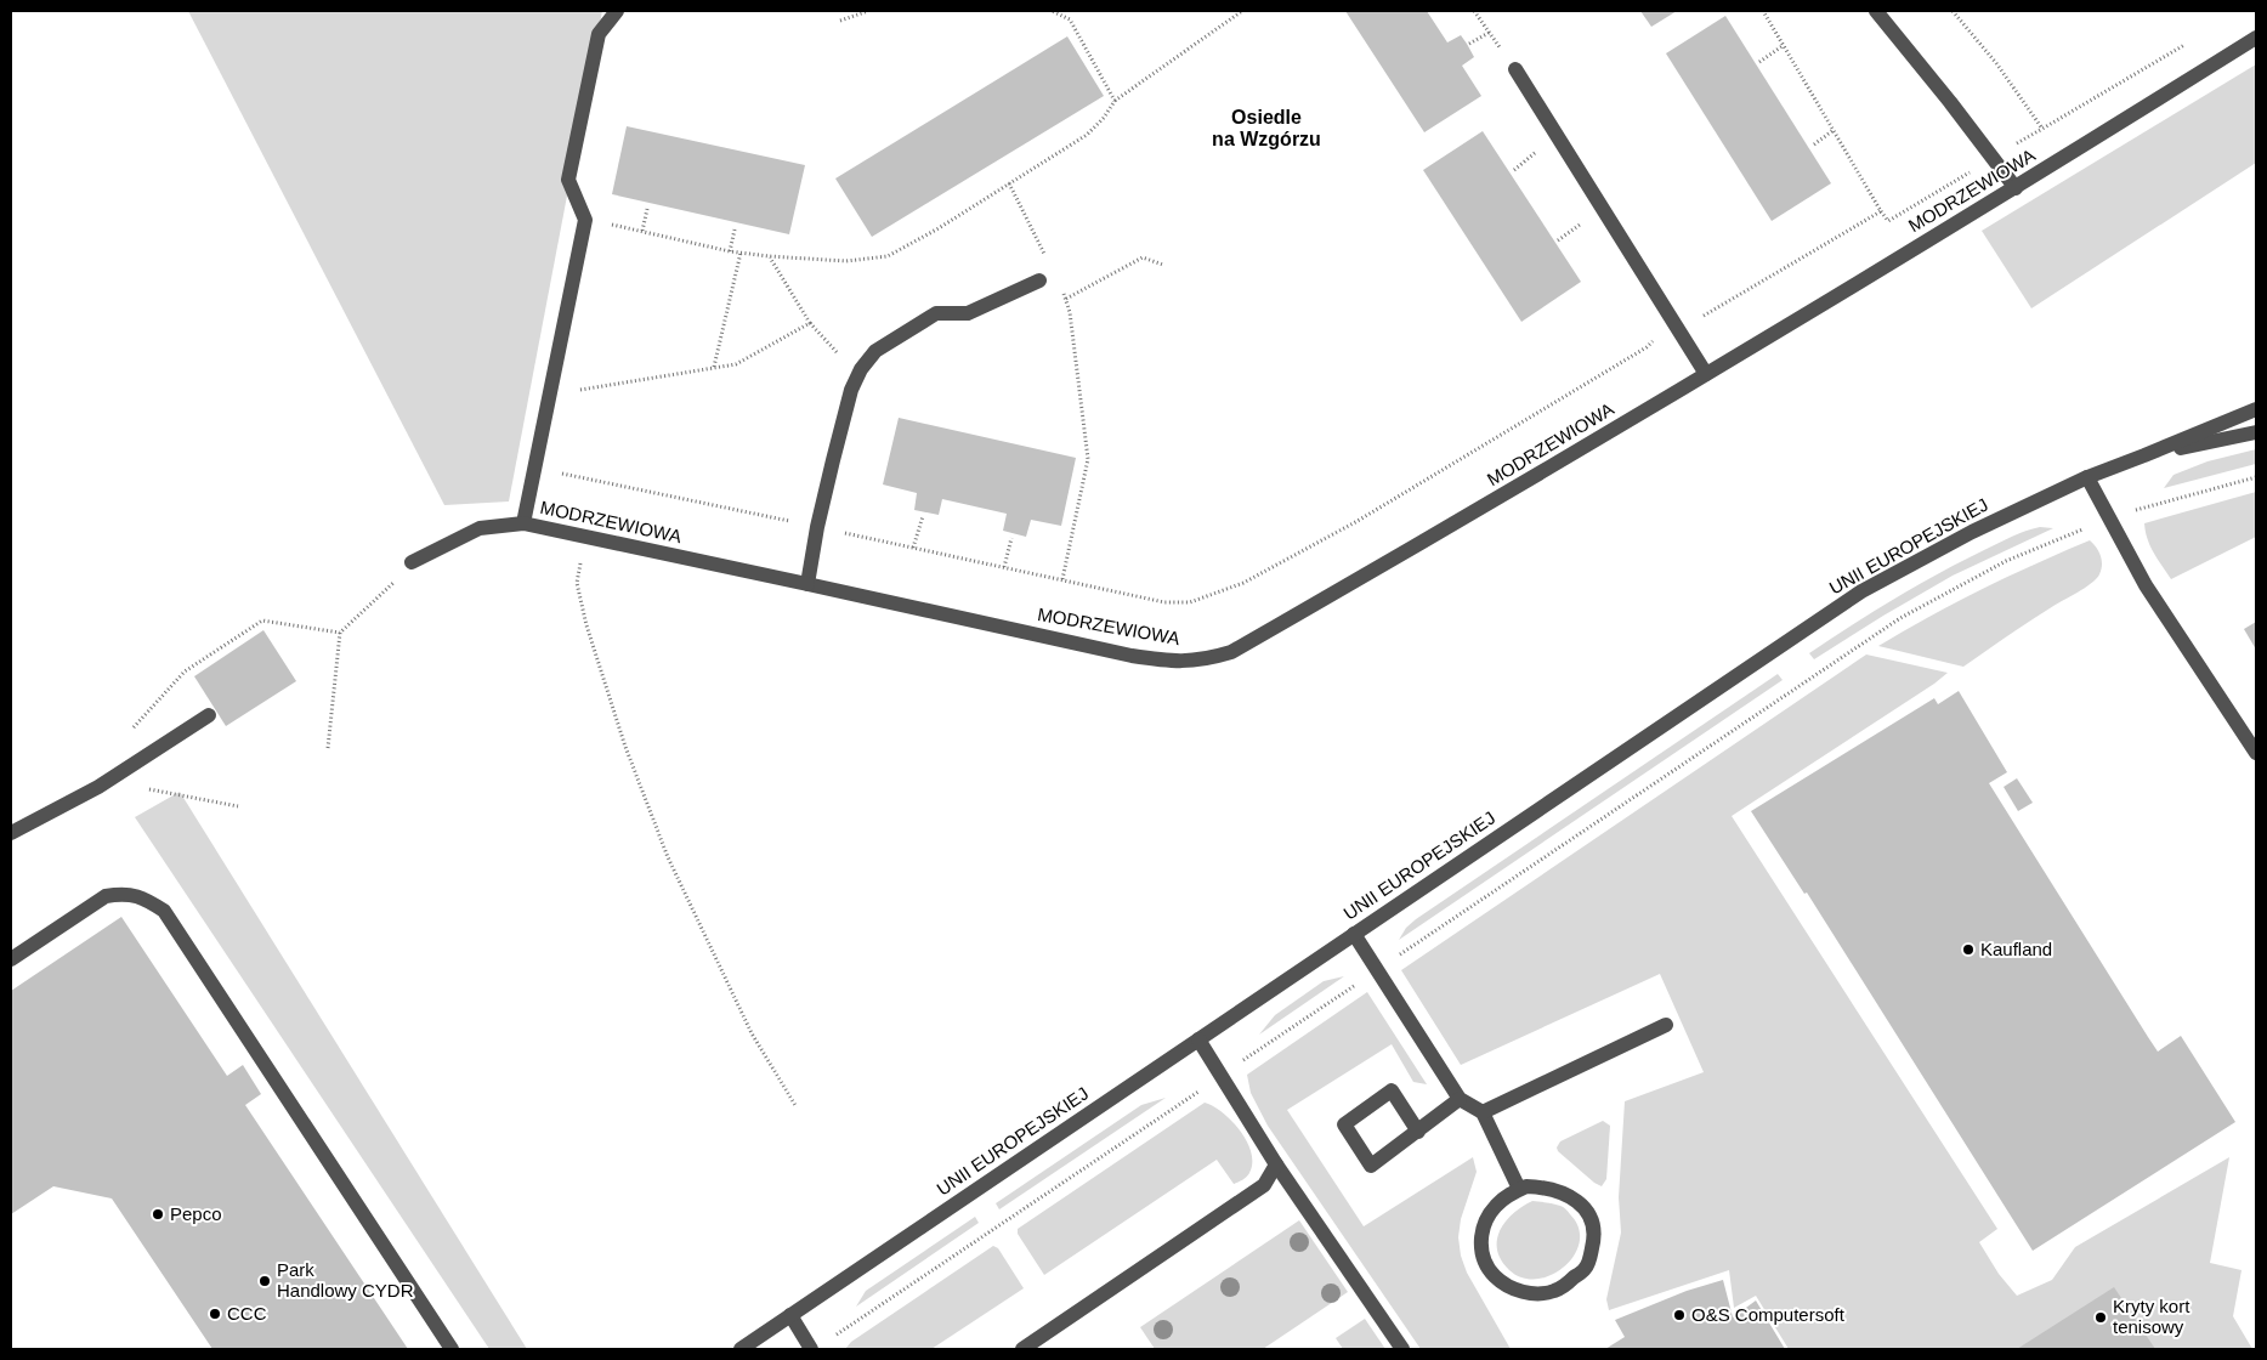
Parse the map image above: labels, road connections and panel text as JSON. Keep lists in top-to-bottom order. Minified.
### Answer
{"streets":{"street":["MODRZEWIOWA","UNII EUROPEJSKIEJ"]},"districts":["Osiedle na Wzgórzu"],"places":["Kaufland","Pepco","Park Handlowy CYDR","CCC","O&S Computersoft","Kryty kort tenisowy"]}
